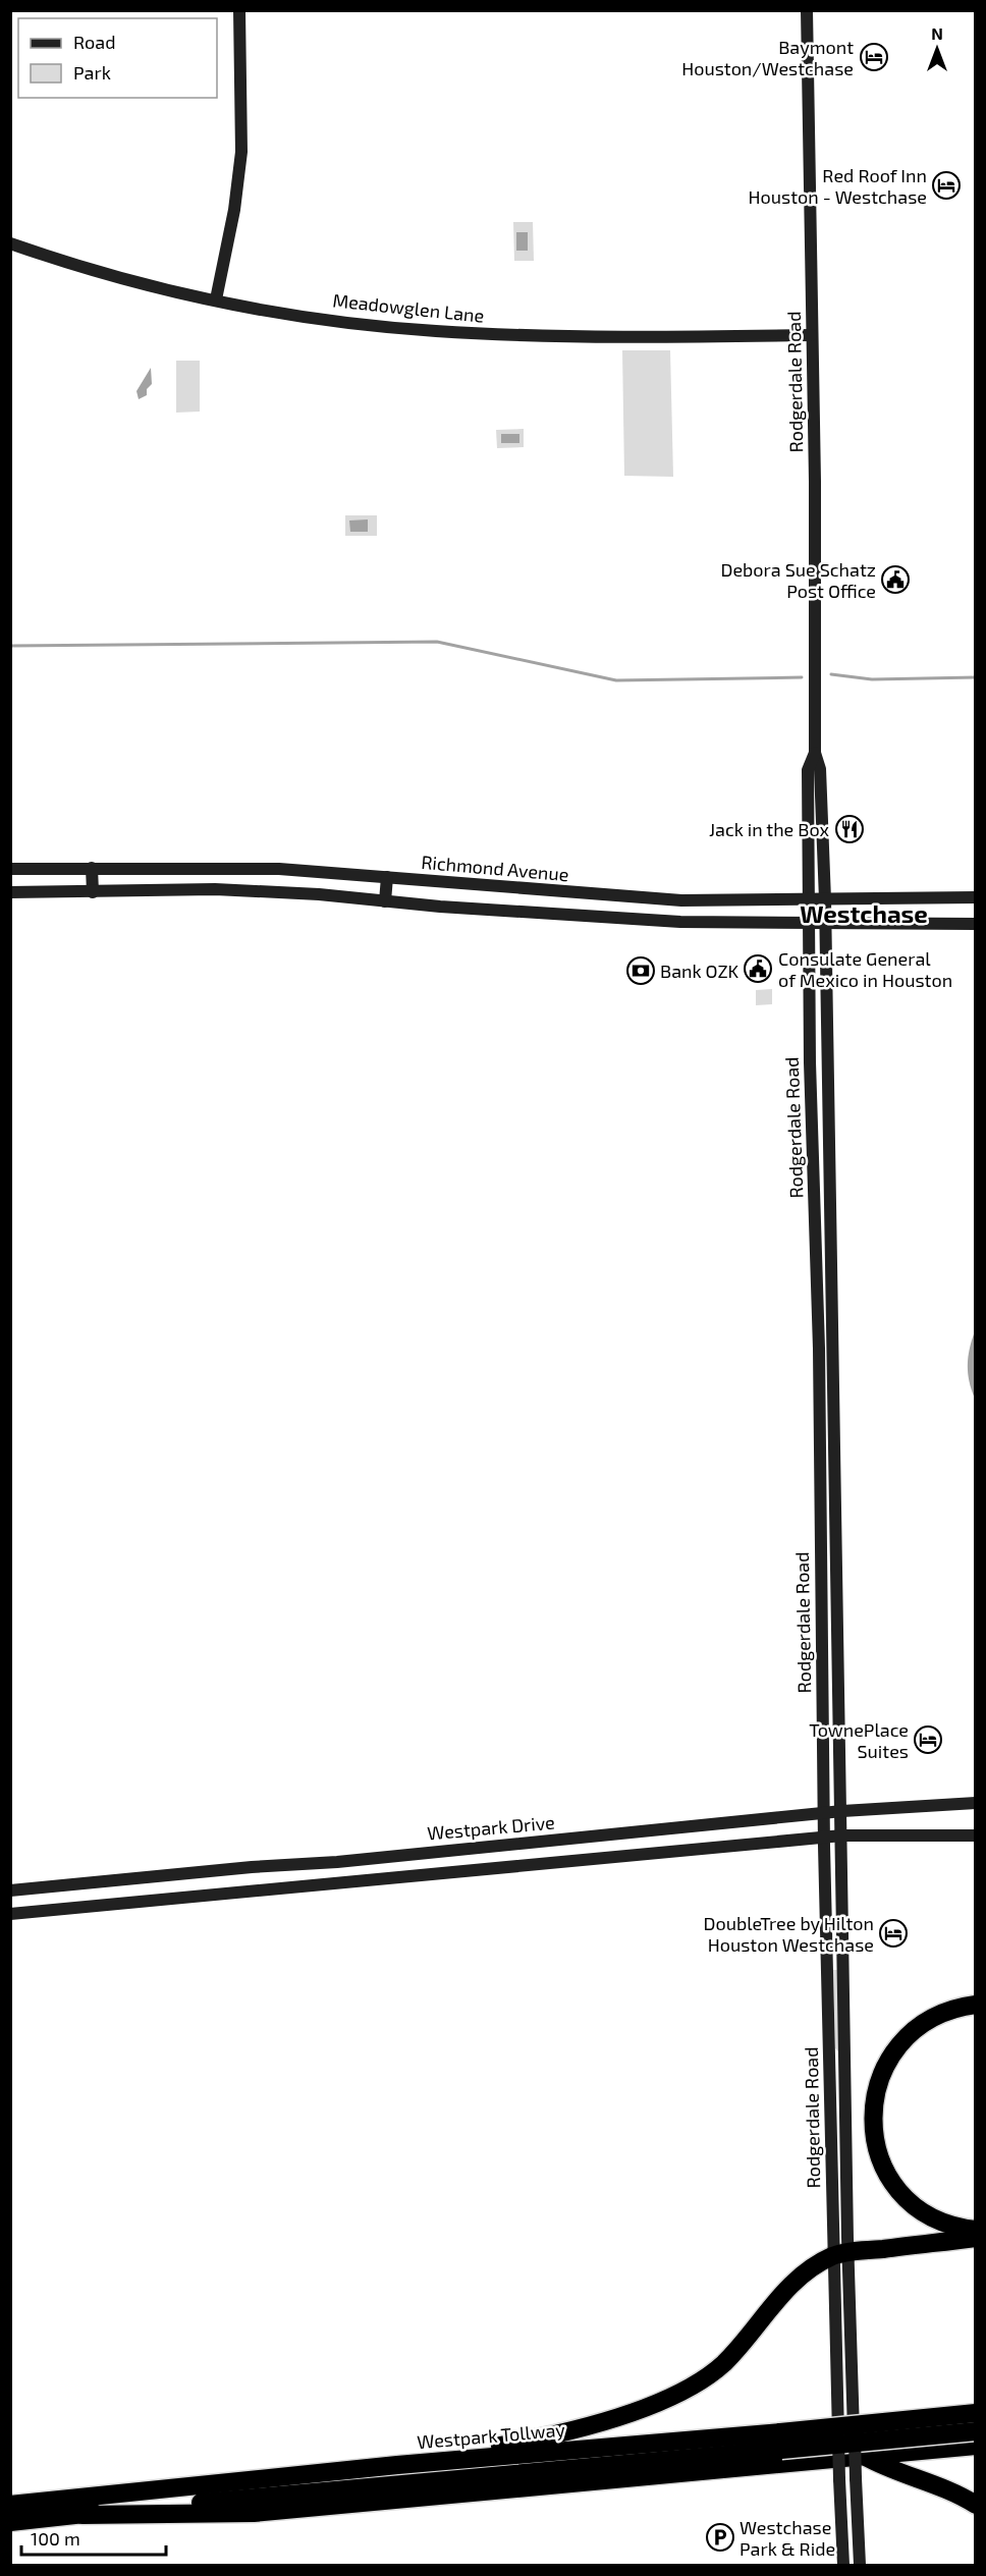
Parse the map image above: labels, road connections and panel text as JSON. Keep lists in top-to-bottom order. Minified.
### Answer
{"streets":{"highway":["Westpark Tollway"],"street":["Meadowglen Lane","Rodgerdale Road","Richmond Avenue","Westpark Drive"]},"crossings":[["Meadowglen Lane","Rodgerdale Road"],["Rodgerdale Road","Richmond Avenue"],["Rodgerdale Road","Westpark Drive"]],"districts":["Westchase"],"places":{"hotel":["Baymont Houston/Westchase","Red Roof Inn Houston - Westchase","TownePlace Suites","DoubleTree by Hilton Houston Westchase"],"public building":["Debora Sue Schatz Post Office","Consulate General of Mexico in Houston"],"restaurant":["Jack in the Box"],"bank":["Bank OZK"],"parking":["Westchase Park & Ride"]},"legend":["Road","Park"],"scale_bar":"100 m","north":"top"}
